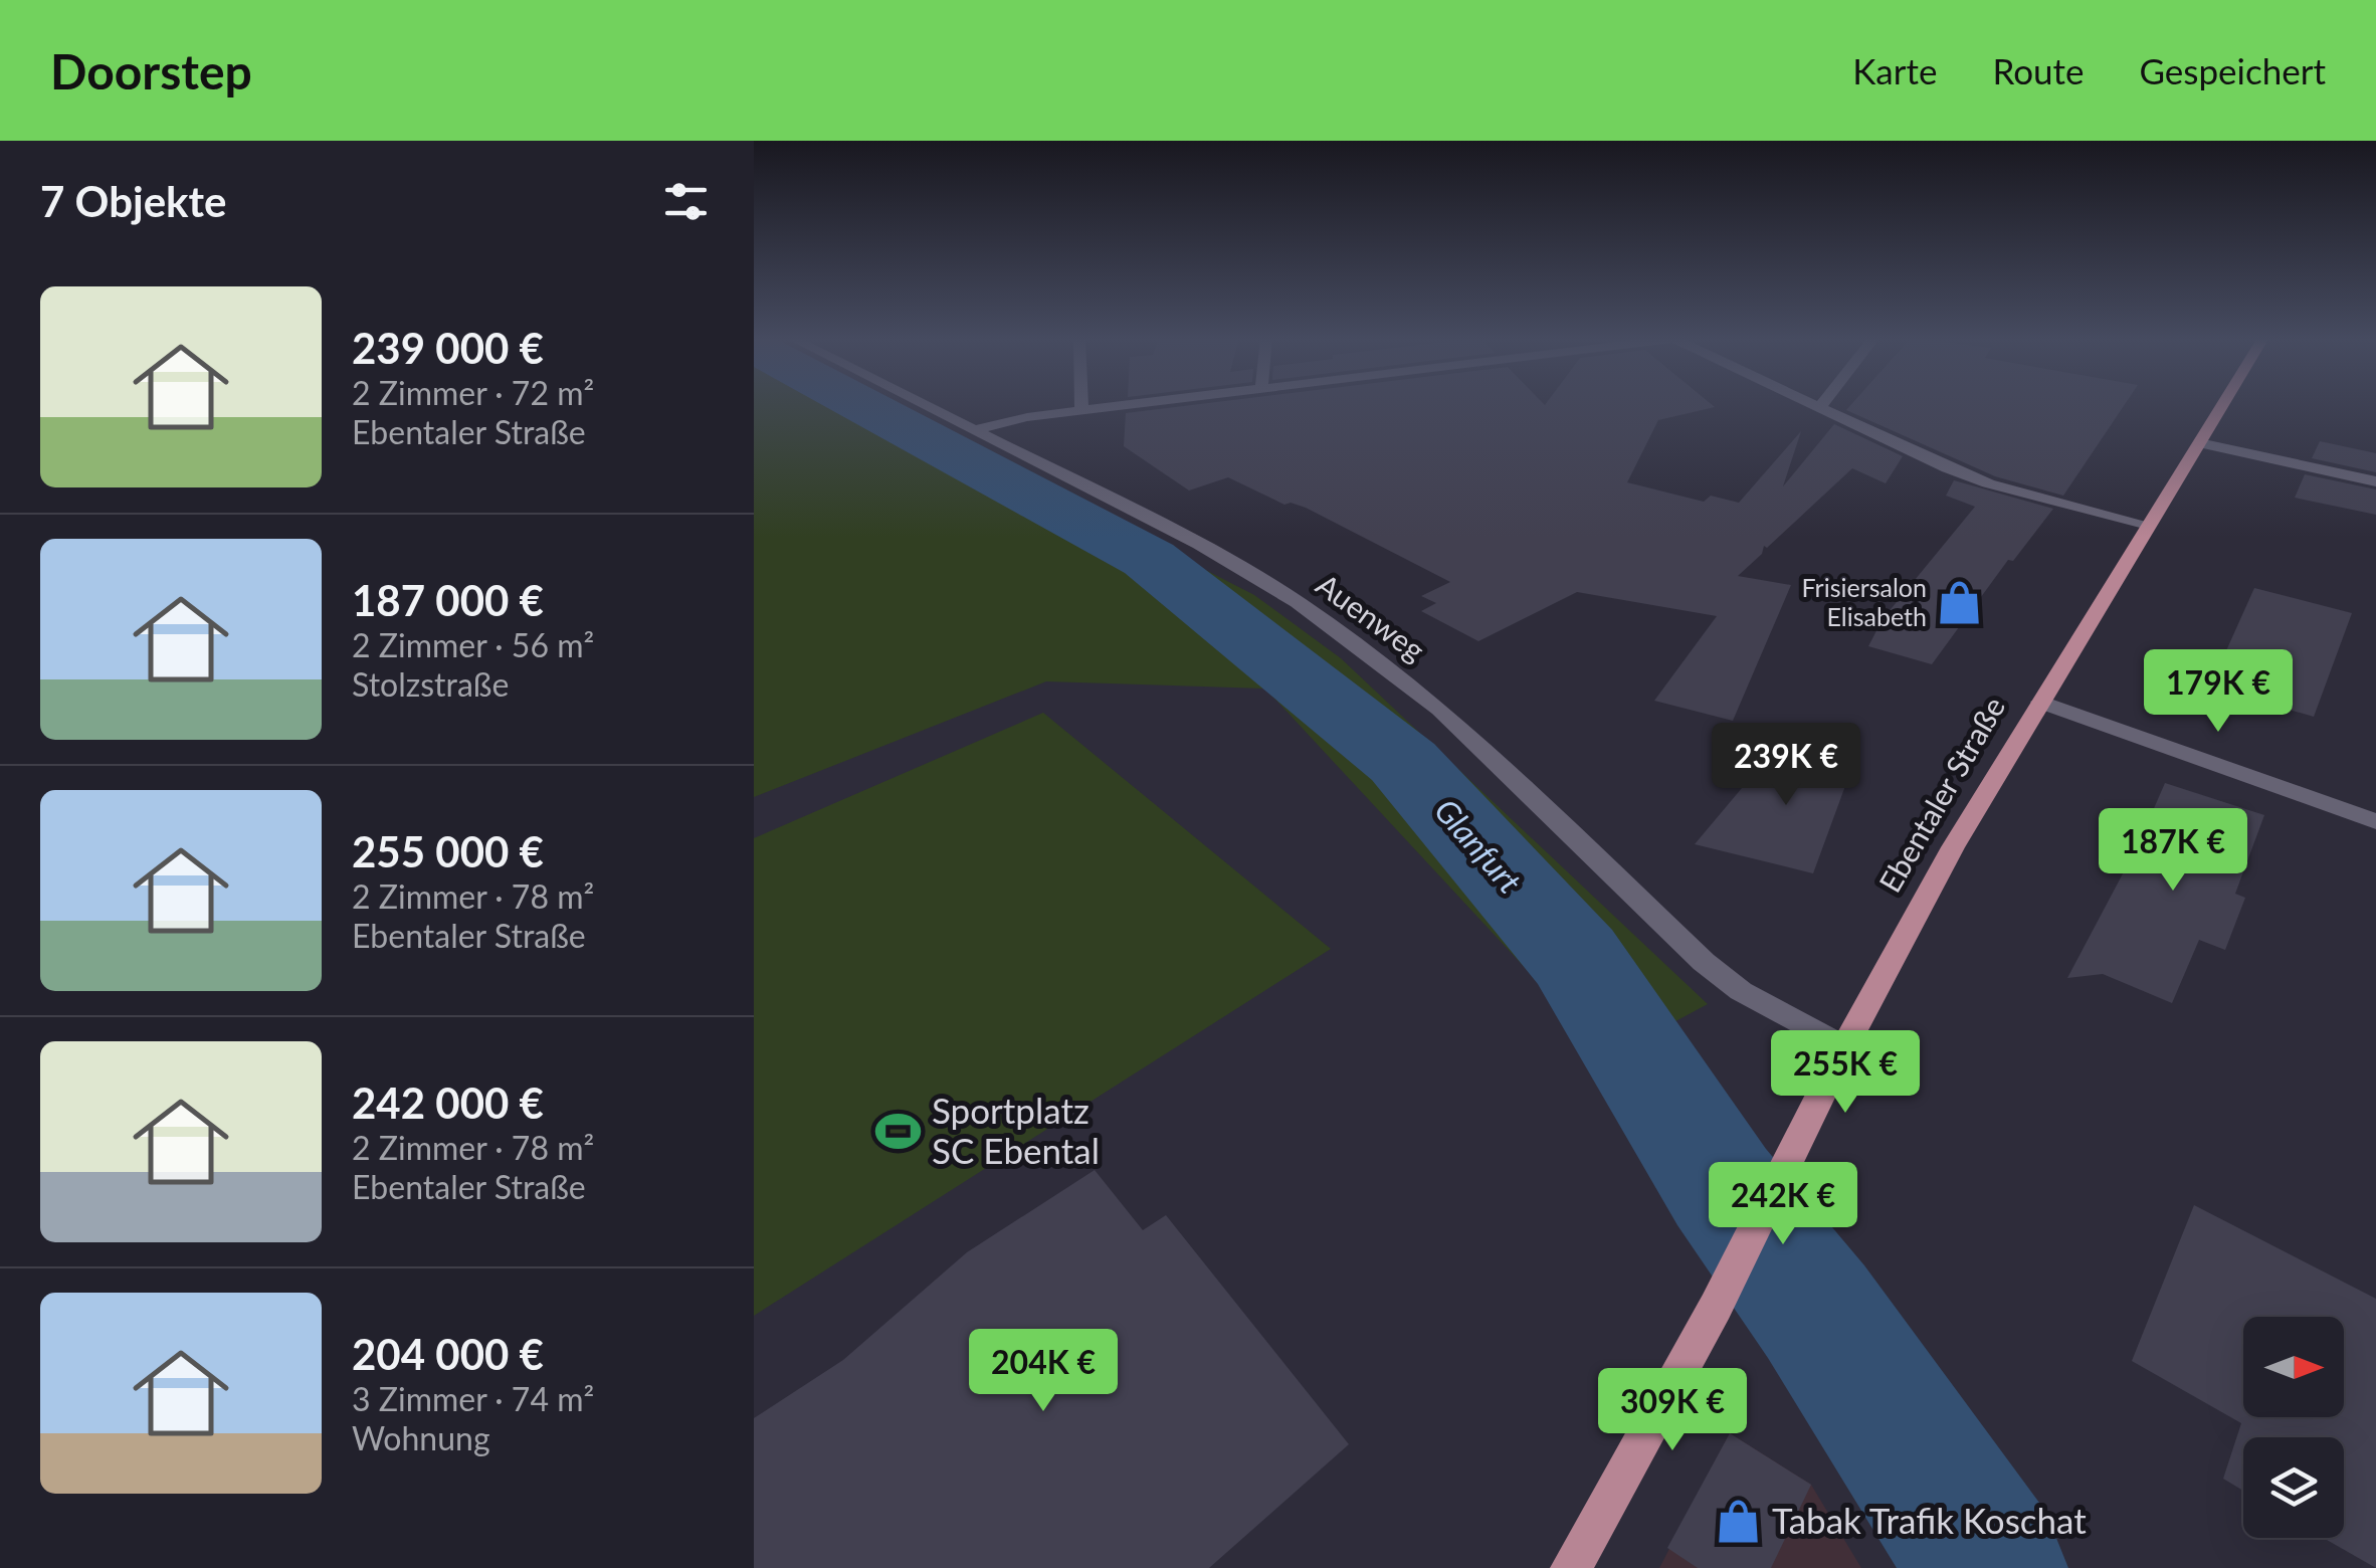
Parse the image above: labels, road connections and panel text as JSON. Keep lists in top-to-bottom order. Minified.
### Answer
{"streets":{"main road":["Ebentaler Straße"],"street":["Auenweg"]},"crossings":[["Auenweg","Ebentaler Straße"]],"water":["Glanfurt"],"places":{"shop":["Frisiersalon Elisabeth","Tabak Trafik Koschat"],"sports":["Sportplatz SC Ebental"]},"north":"right","page":{"header":"Doorstep","nav":["Karte","Route","Gespeichert"],"heading":"7 Objekte","list":[{"name":"239 000 €","note":"2 Zimmer · 72 m² · Ebentaler Straße"},{"name":"187 000 €","note":"2 Zimmer · 56 m² · Stolzstraße"},{"name":"255 000 €","note":"2 Zimmer · 78 m² · Ebentaler Straße"},{"name":"242 000 €","note":"2 Zimmer · 78 m² · Ebentaler Straße"},{"name":"204 000 €","note":"3 Zimmer · 74 m² · Wohnung"}],"price":["179K €","239K €","187K €","255K €","242K €","204K €","309K €"]}}
